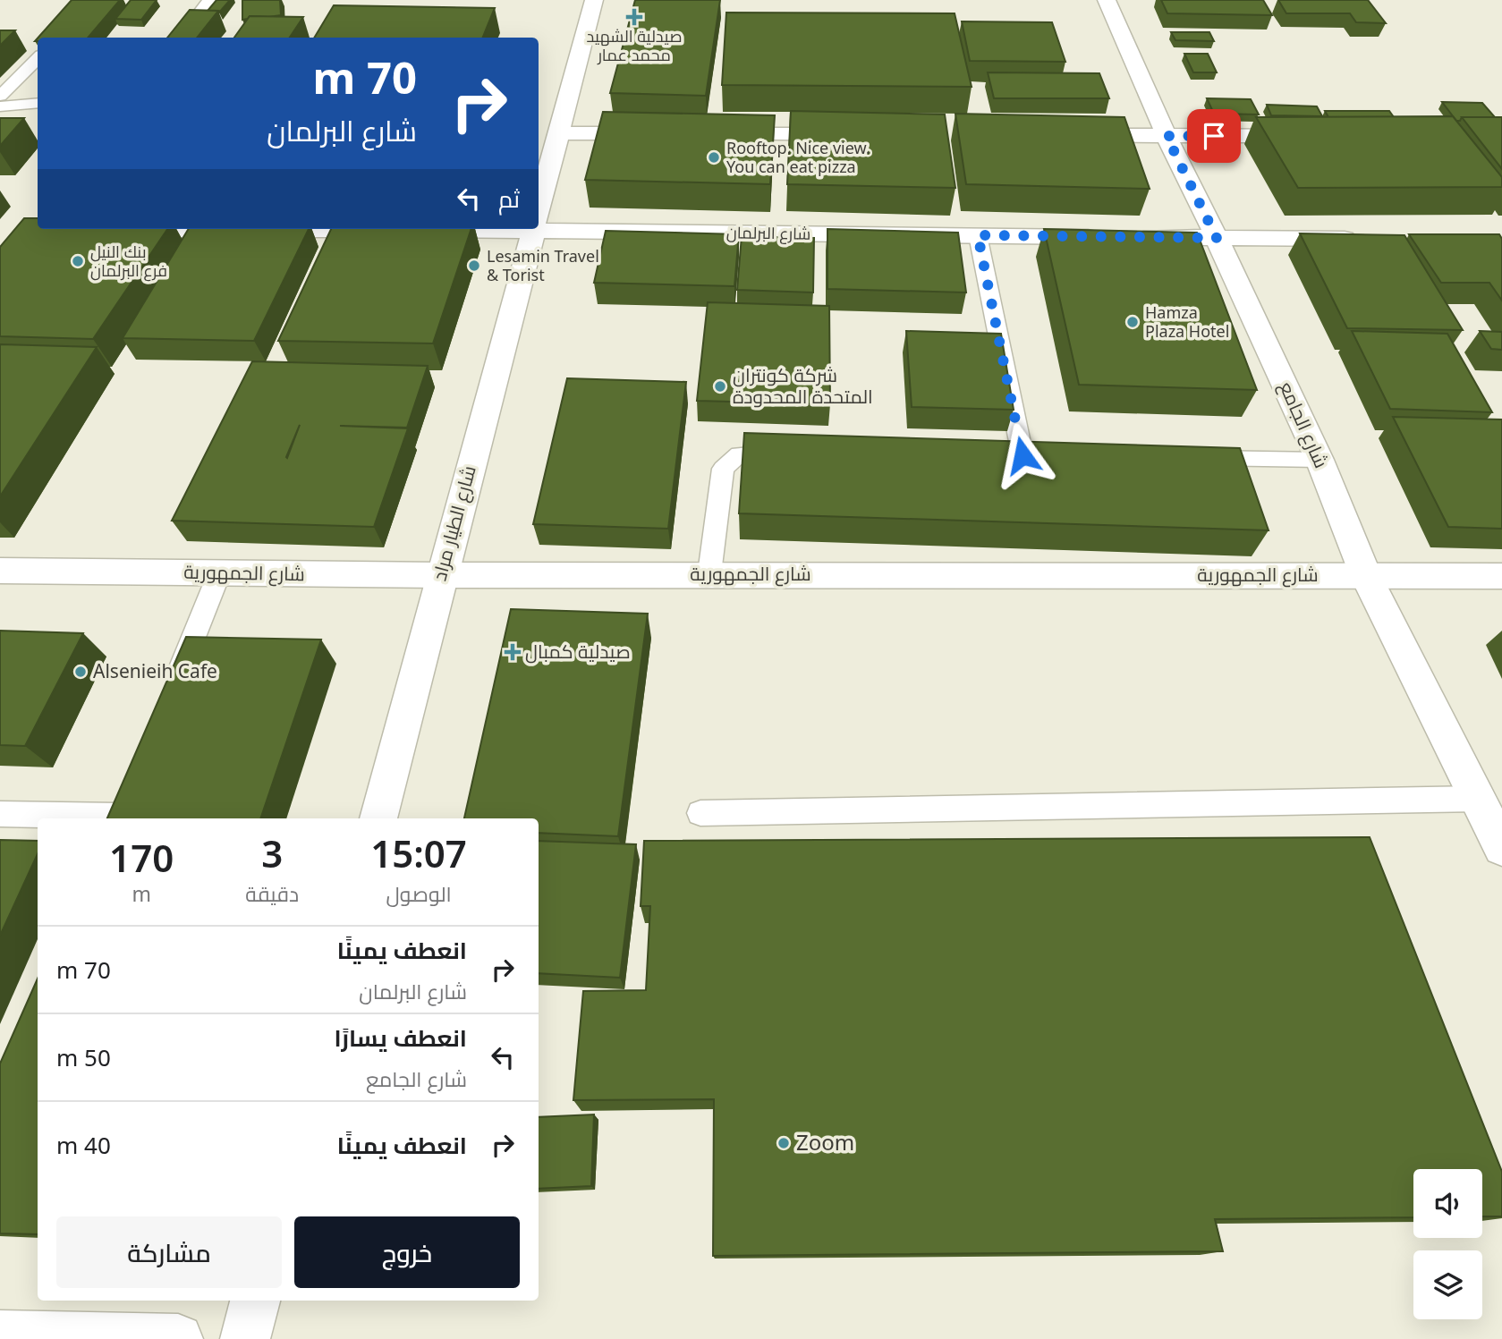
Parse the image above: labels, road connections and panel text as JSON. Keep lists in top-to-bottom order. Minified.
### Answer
{"streets":{"street":["شارع البرلمان","شارع الجامع","شارع الطيار مراد","شارع الجمهورية"]},"crossings":[["شارع الجامع","شارع الجمهورية"],["شارع الطيار مراد","شارع الجمهورية"]],"places":{"health":["صيدلية الشهيد محمد عمار","صيدلية كمبال"],"other":["Rooftop. Nice view. You can eat pizza","بنك النيل فرع البرلمان","Lesamin Travel & Torist","Hamza Plaza Hotel","شركة كونتران المتحدة المحدودة","Alsenieih Cafe","Zoom"]},"page":{"turn":["70 m","شارع البرلمان"],"then":"ثم","eta":["15:07","الوصول","3","دقيقة","170","m"],"list":[{"name":"انعطف يمينًا","note":"شارع البرلمان","value":"70 m"},{"name":"انعطف يسارًا","note":"شارع الجامع","value":"50 m"},{"name":"انعطف يمينًا","value":"40 m"}],"buttons":["خروج","مشاركة"]}}
